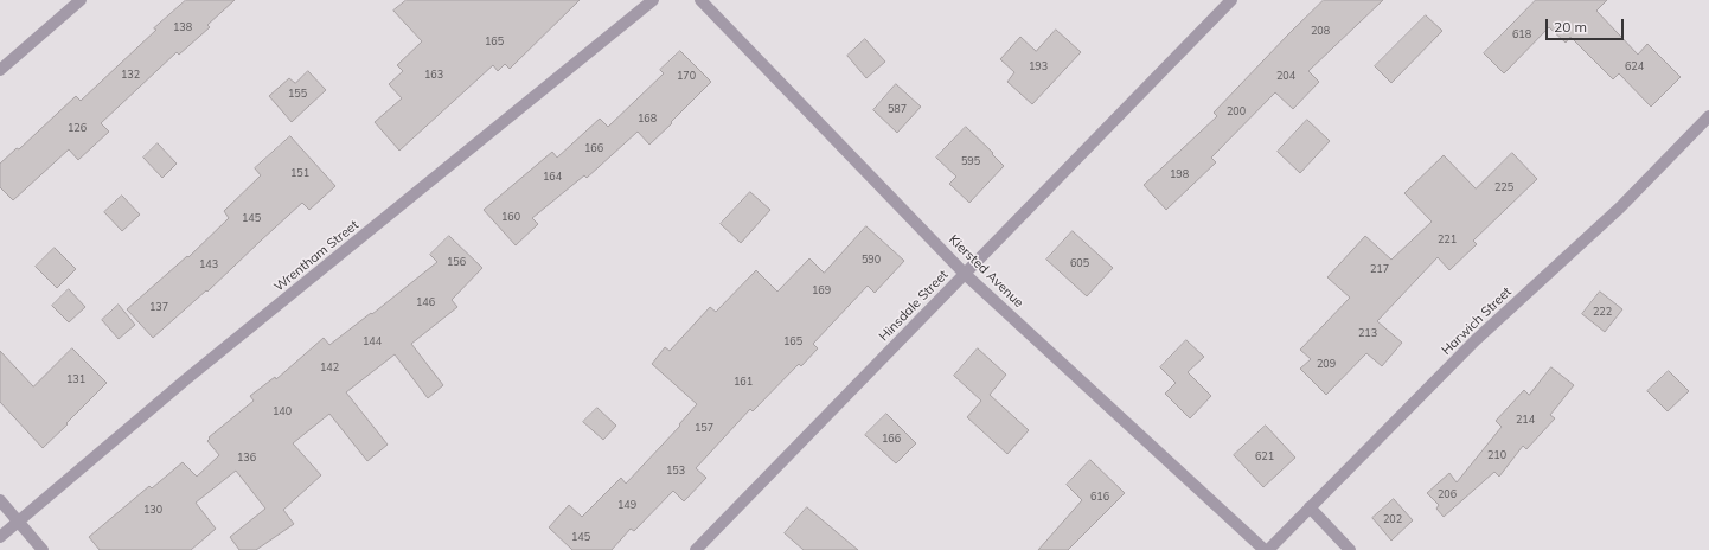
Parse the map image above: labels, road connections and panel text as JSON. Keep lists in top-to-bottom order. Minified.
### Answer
{"streets":{"street":["Wrentham Street","Kiersted Avenue","Hinsdale Street","Harwich Street"]},"crossings":[["Kiersted Avenue","Hinsdale Street"],["Kiersted Avenue","Harwich Street"]],"house_numbers":["138","208","618","165","193","624","132","163","170","204","155","587","200","168","126","166","595","151","198","164","225","160","145","221","590","156","605","143","217","169","146","137","222","213","144","165","209","142","131","161","140","214","157","166","210","621","136","153","206","616","149","130","202","145"],"scale_bar":"20 m"}
